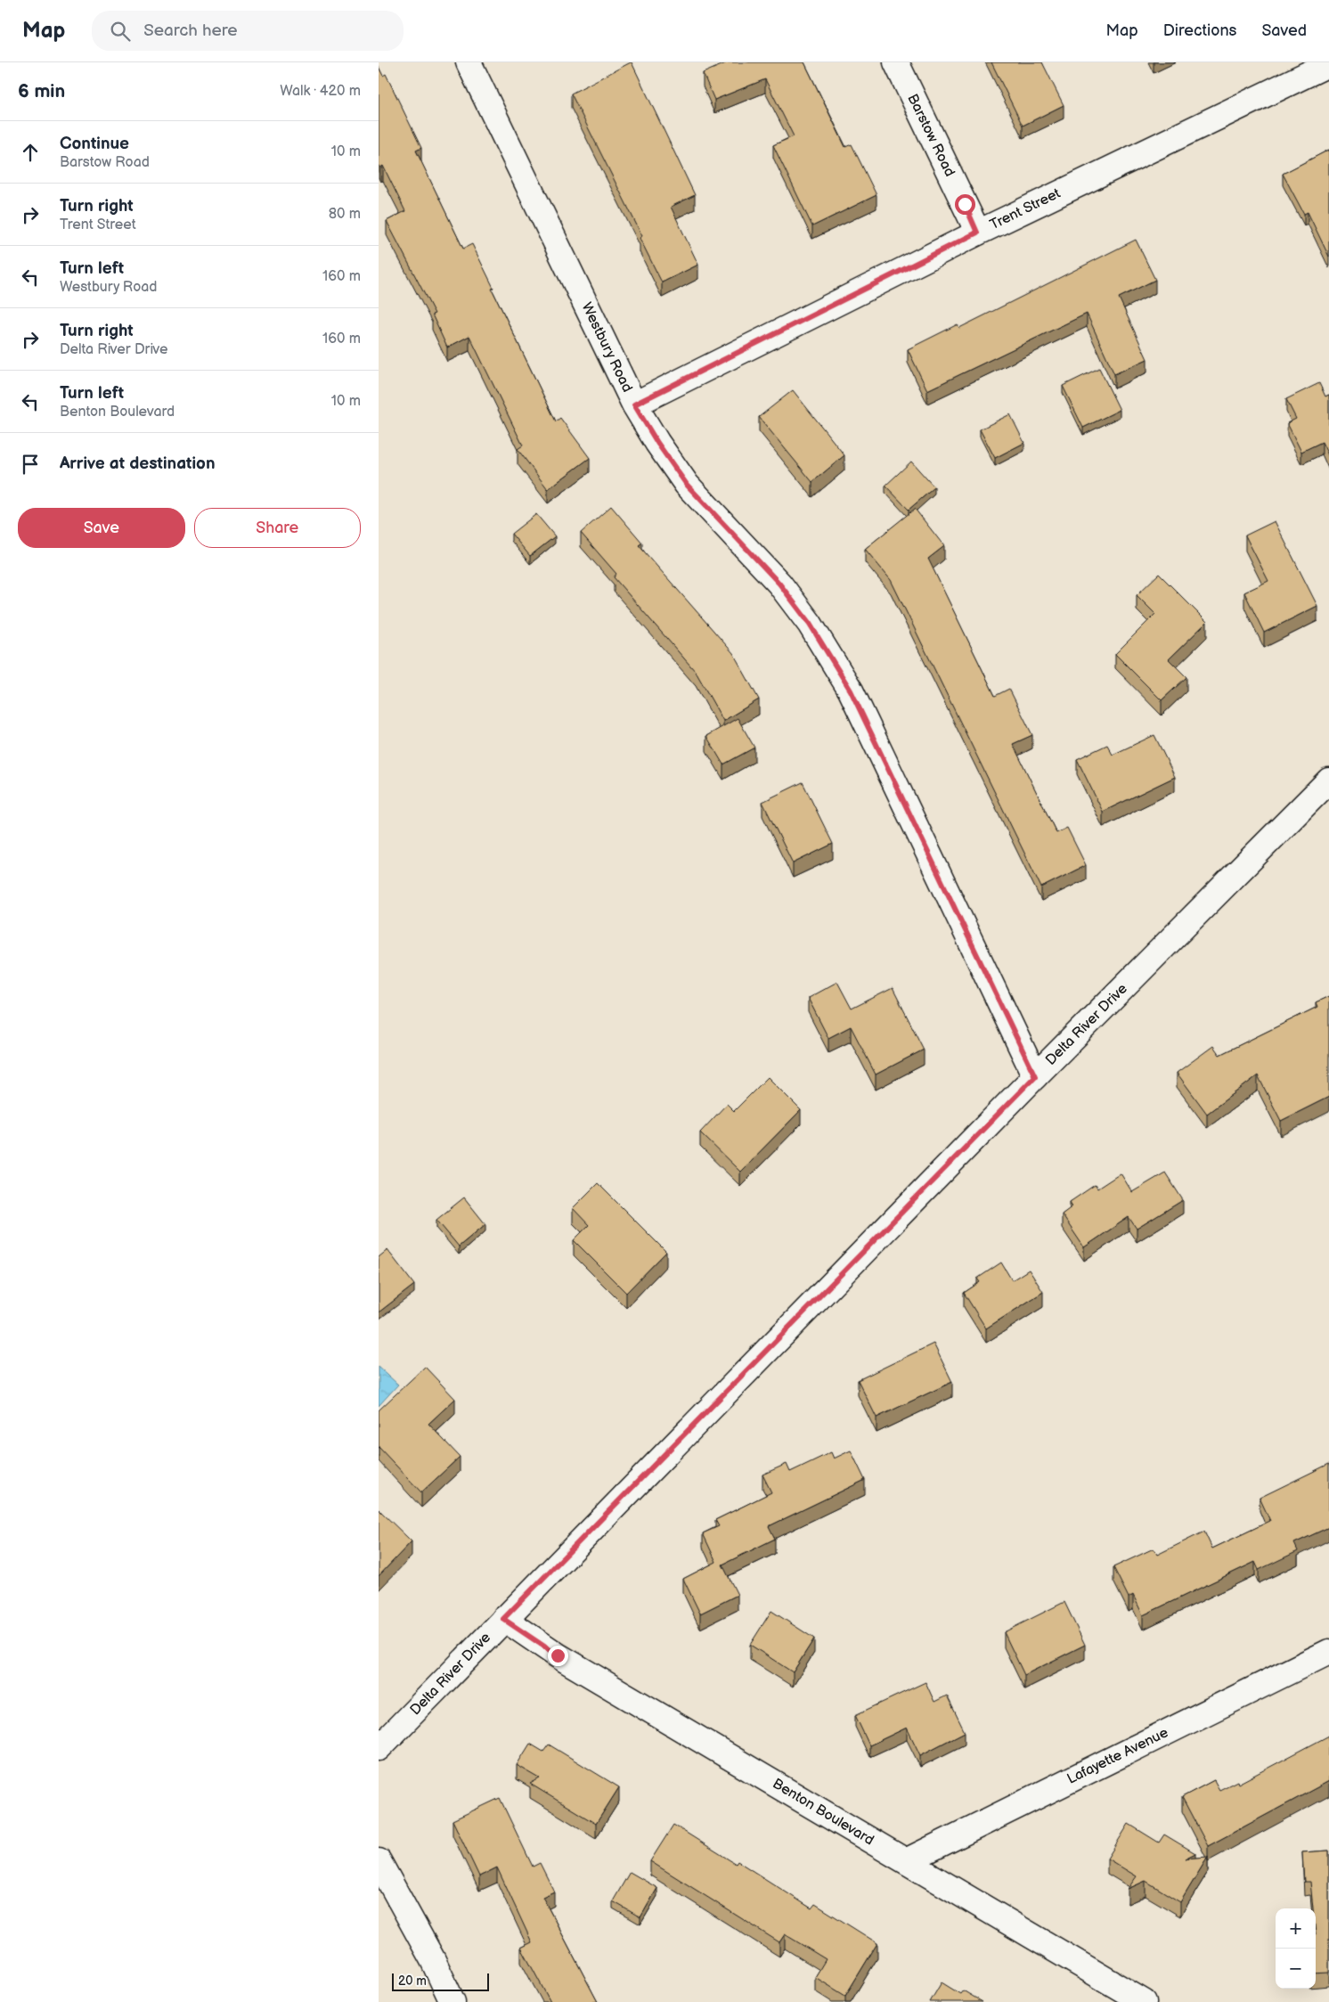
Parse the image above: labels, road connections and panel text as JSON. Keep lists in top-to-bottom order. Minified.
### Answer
{"streets":{"street":["Barstow Road","Trent Street","Westbury Road","Delta River Drive","Lafayette Avenue","Benton Boulevard"]},"crossings":[["Barstow Road","Trent Street"],["Trent Street","Westbury Road"],["Westbury Road","Delta River Drive"],["Delta River Drive","Benton Boulevard"],["Lafayette Avenue","Benton Boulevard"]],"scale_bar":"20 m","page":{"header":"Map","search":"Search here","nav":["Map","Directions","Saved"],"heading":["6 min","Walk · 420 m"],"list":[["Continue","Barstow Road","10 m"],["Turn right","Trent Street","80 m"],["Turn left","Westbury Road","160 m"],["Turn right","Delta River Drive","160 m"],["Turn left","Benton Boulevard","10 m"],"Arrive at destination"],"buttons":["Save","Share"],"map_buttons":["+","−"],"scale":"20 m"}}
